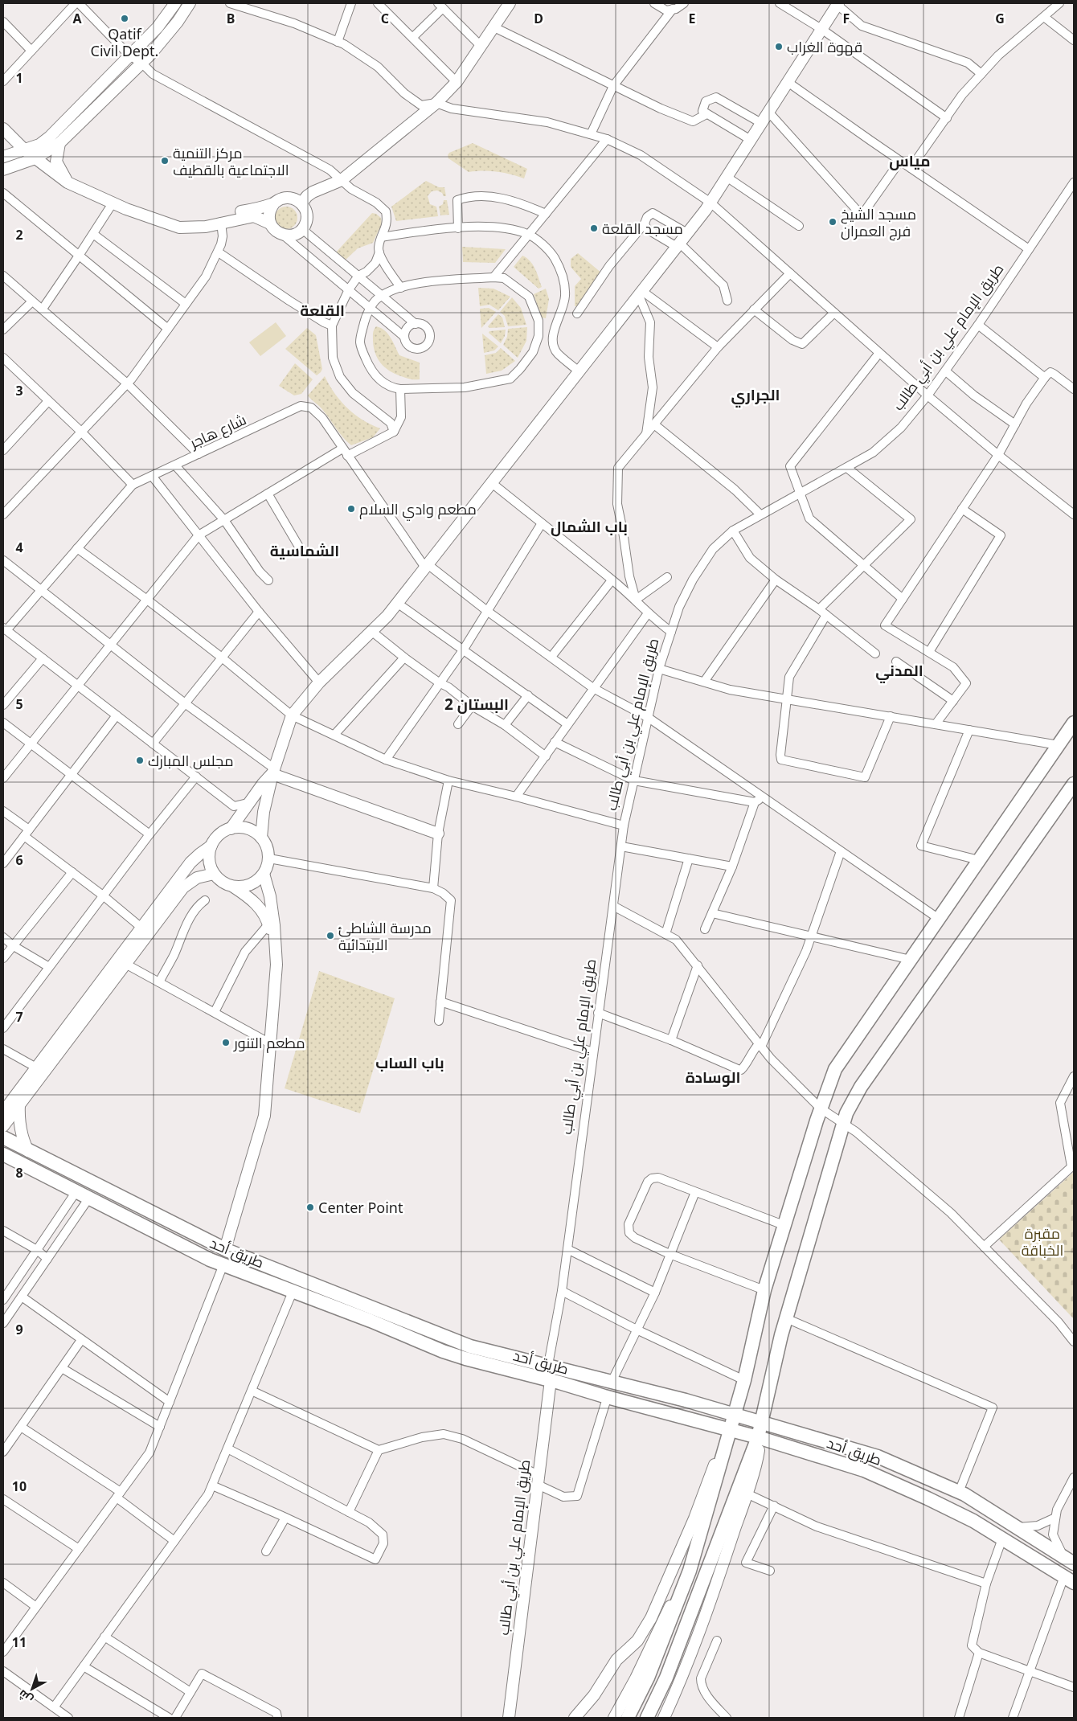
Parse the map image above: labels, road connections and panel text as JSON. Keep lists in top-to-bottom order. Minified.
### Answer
{"streets":{"main road":["طريق أحد"],"street":["طريق الإمام علي بن أبي طالب","شارع هاجر"]},"crossings":[["طريق الإمام علي بن أبي طالب","شارع هاجر"],["طريق الإمام علي بن أبي طالب","طريق أحد"]],"districts":["مياس","القلعة","الجراري","باب الشمال","الشماسية","المدني","البستان 2","باب الساب","الوسادة"],"parks":["مقبرة الخباقة"],"places":["Qatif Civil Dept.","قهوة الغراب","مركز التنمية الاجتماعية بالقطيف","مسجد الشيخ فرج العمران","مسجد القلعة","مطعم وادي السلام","مجلس المبارك","مدرسة الشاطئ الابتدائية","مطعم التنور","Center Point"],"north":"bottom left","grid":{"columns":["A","B","C","D","E","F","G"],"rows":["1","2","3","4","5","6","7","8","9","10","11"]}}
